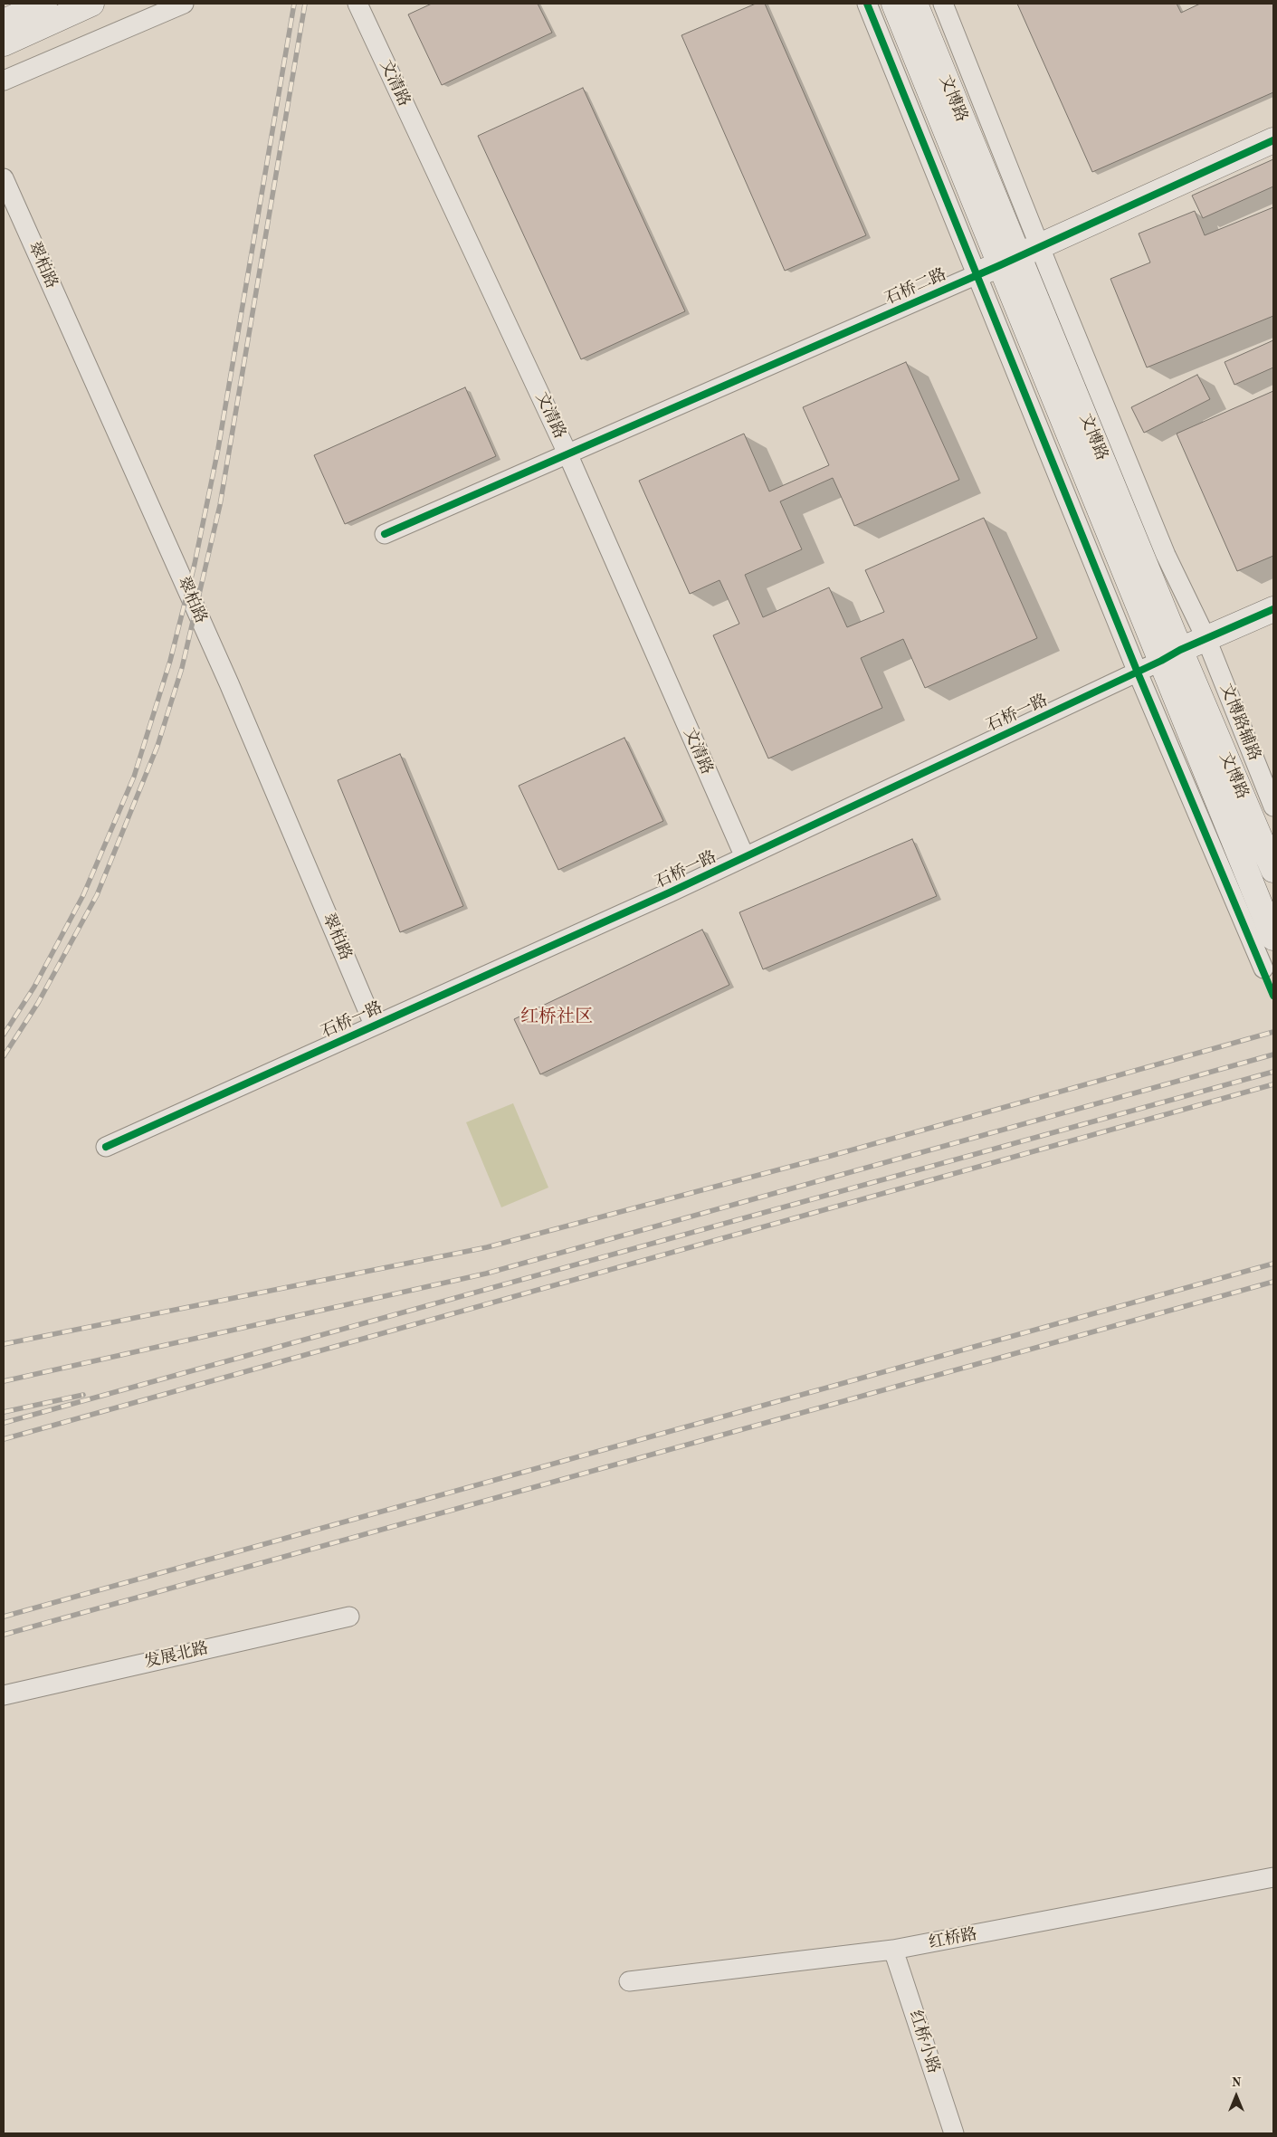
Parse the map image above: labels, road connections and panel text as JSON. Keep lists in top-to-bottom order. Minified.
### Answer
{"streets":{"main road":["文博路","石桥二路","石桥一路"],"street":["文清路","翠柏路","文博路辅路","发展北路","红桥路","红桥小路"]},"crossings":[["文清路","石桥二路"],["文清路","石桥一路"],["文博路","石桥二路"],["文博路","石桥一路"],["文博路","文博路辅路"],["翠柏路","石桥一路"],["石桥二路","文博路辅路"],["石桥一路","文博路辅路"],["红桥路","红桥小路"]],"districts":["红桥社区"],"north":"top"}
